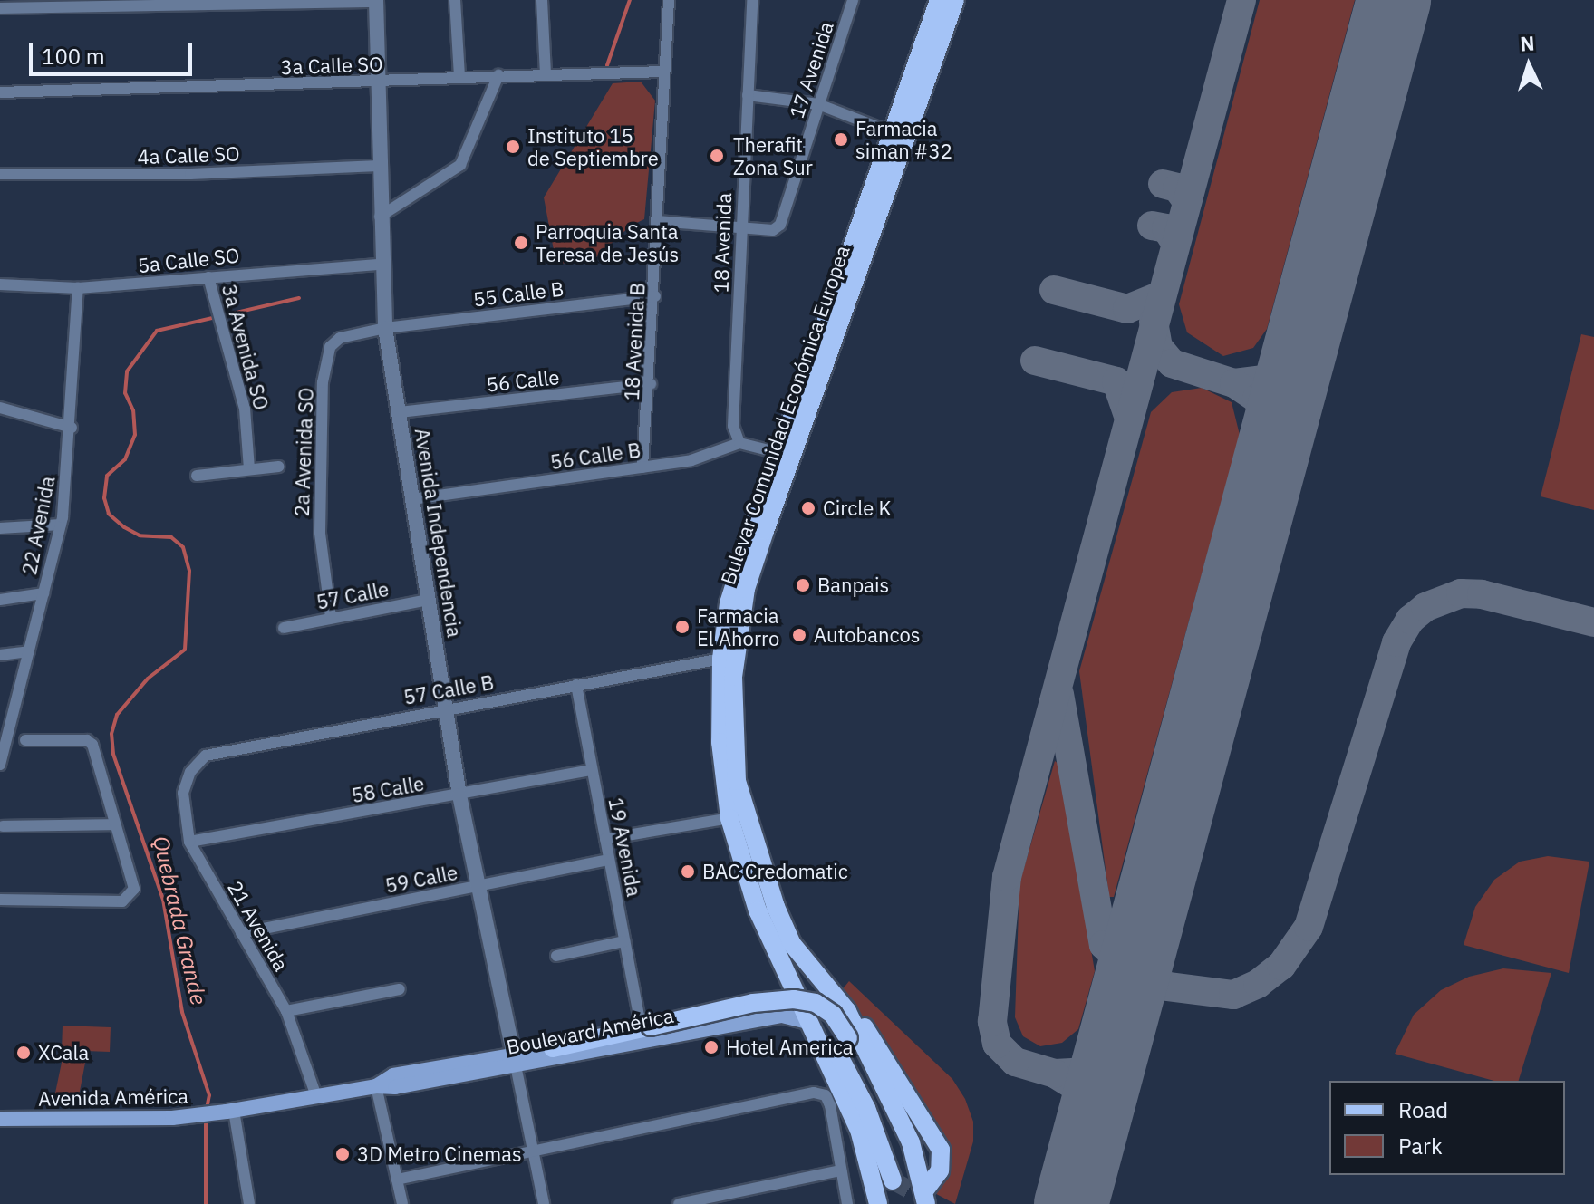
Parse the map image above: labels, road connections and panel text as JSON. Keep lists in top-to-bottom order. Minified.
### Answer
{"streets":{"main road":["Bulevar Comunidad Económica Europea","Boulevard América","Avenida América"],"street":["3a Calle SO","17 Avenida","4a Calle SO","18 Avenida","5a Calle SO","55 Calle B","18 Avenida B","3a Avenida SO","56 Calle","2a Avenida SO","56 Calle B","22 Avenida","Avenida Independencia","57 Calle","57 Calle B","58 Calle","19 Avenida","59 Calle","21 Avenida"]},"crossings":[["3a Calle SO","18 Avenida B"],["3a Calle SO","Avenida Independencia"],["17 Avenida","18 Avenida"],["4a Calle SO","Avenida Independencia"],["18 Avenida","56 Calle B"],["5a Calle SO","3a Avenida SO"],["5a Calle SO","22 Avenida"],["5a Calle SO","Avenida Independencia"],["55 Calle B","18 Avenida B"],["55 Calle B","2a Avenida SO"],["55 Calle B","Avenida Independencia"],["18 Avenida B","56 Calle"],["18 Avenida B","56 Calle B"],["56 Calle","Avenida Independencia"],["Bulevar Comunidad Económica Europea","57 Calle B"],["Bulevar Comunidad Económica Europea","Boulevard América"],["2a Avenida SO","Avenida Independencia"],["2a Avenida SO","57 Calle"],["56 Calle B","Avenida Independencia"],["Avenida Independencia","57 Calle"],["Avenida Independencia","57 Calle B"],["Avenida Independencia","58 Calle"],["Avenida Independencia","59 Calle"],["Avenida Independencia","Boulevard América"],["57 Calle B","19 Avenida"],["57 Calle B","21 Avenida"],["58 Calle","19 Avenida"],["58 Calle","21 Avenida"],["19 Avenida","59 Calle"],["59 Calle","21 Avenida"],["21 Avenida","Boulevard América"],["Boulevard América","Avenida América"]],"water":["Quebrada Grande"],"places":["Farmacia siman #32","Instituto 15 de Septiembre","Therafit Zona Sur","Parroquia Santa Teresa de Jesús","Circle K","Banpais","Farmacia El Ahorro","Autobancos","BAC Credomatic","Hotel America","XCala","3D Metro Cinemas"],"legend":["Road","Park"],"scale_bar":"100 m","north":"top"}
